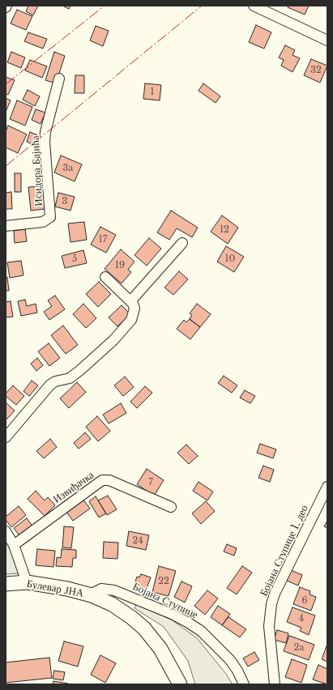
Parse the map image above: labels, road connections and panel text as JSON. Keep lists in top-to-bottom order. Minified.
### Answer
{"streets":{"main road":["Булевар ЈНА"],"street":["Исидора Бајића","Извиђачка","Бојана Ступице 1. део","Бојана Ступице"]},"crossings":[["Булевар ЈНА","Бојана Ступице"]],"house_numbers":["32","1","3a","3","12","17","5","10","19","7","24","22","6","4","2a"]}
